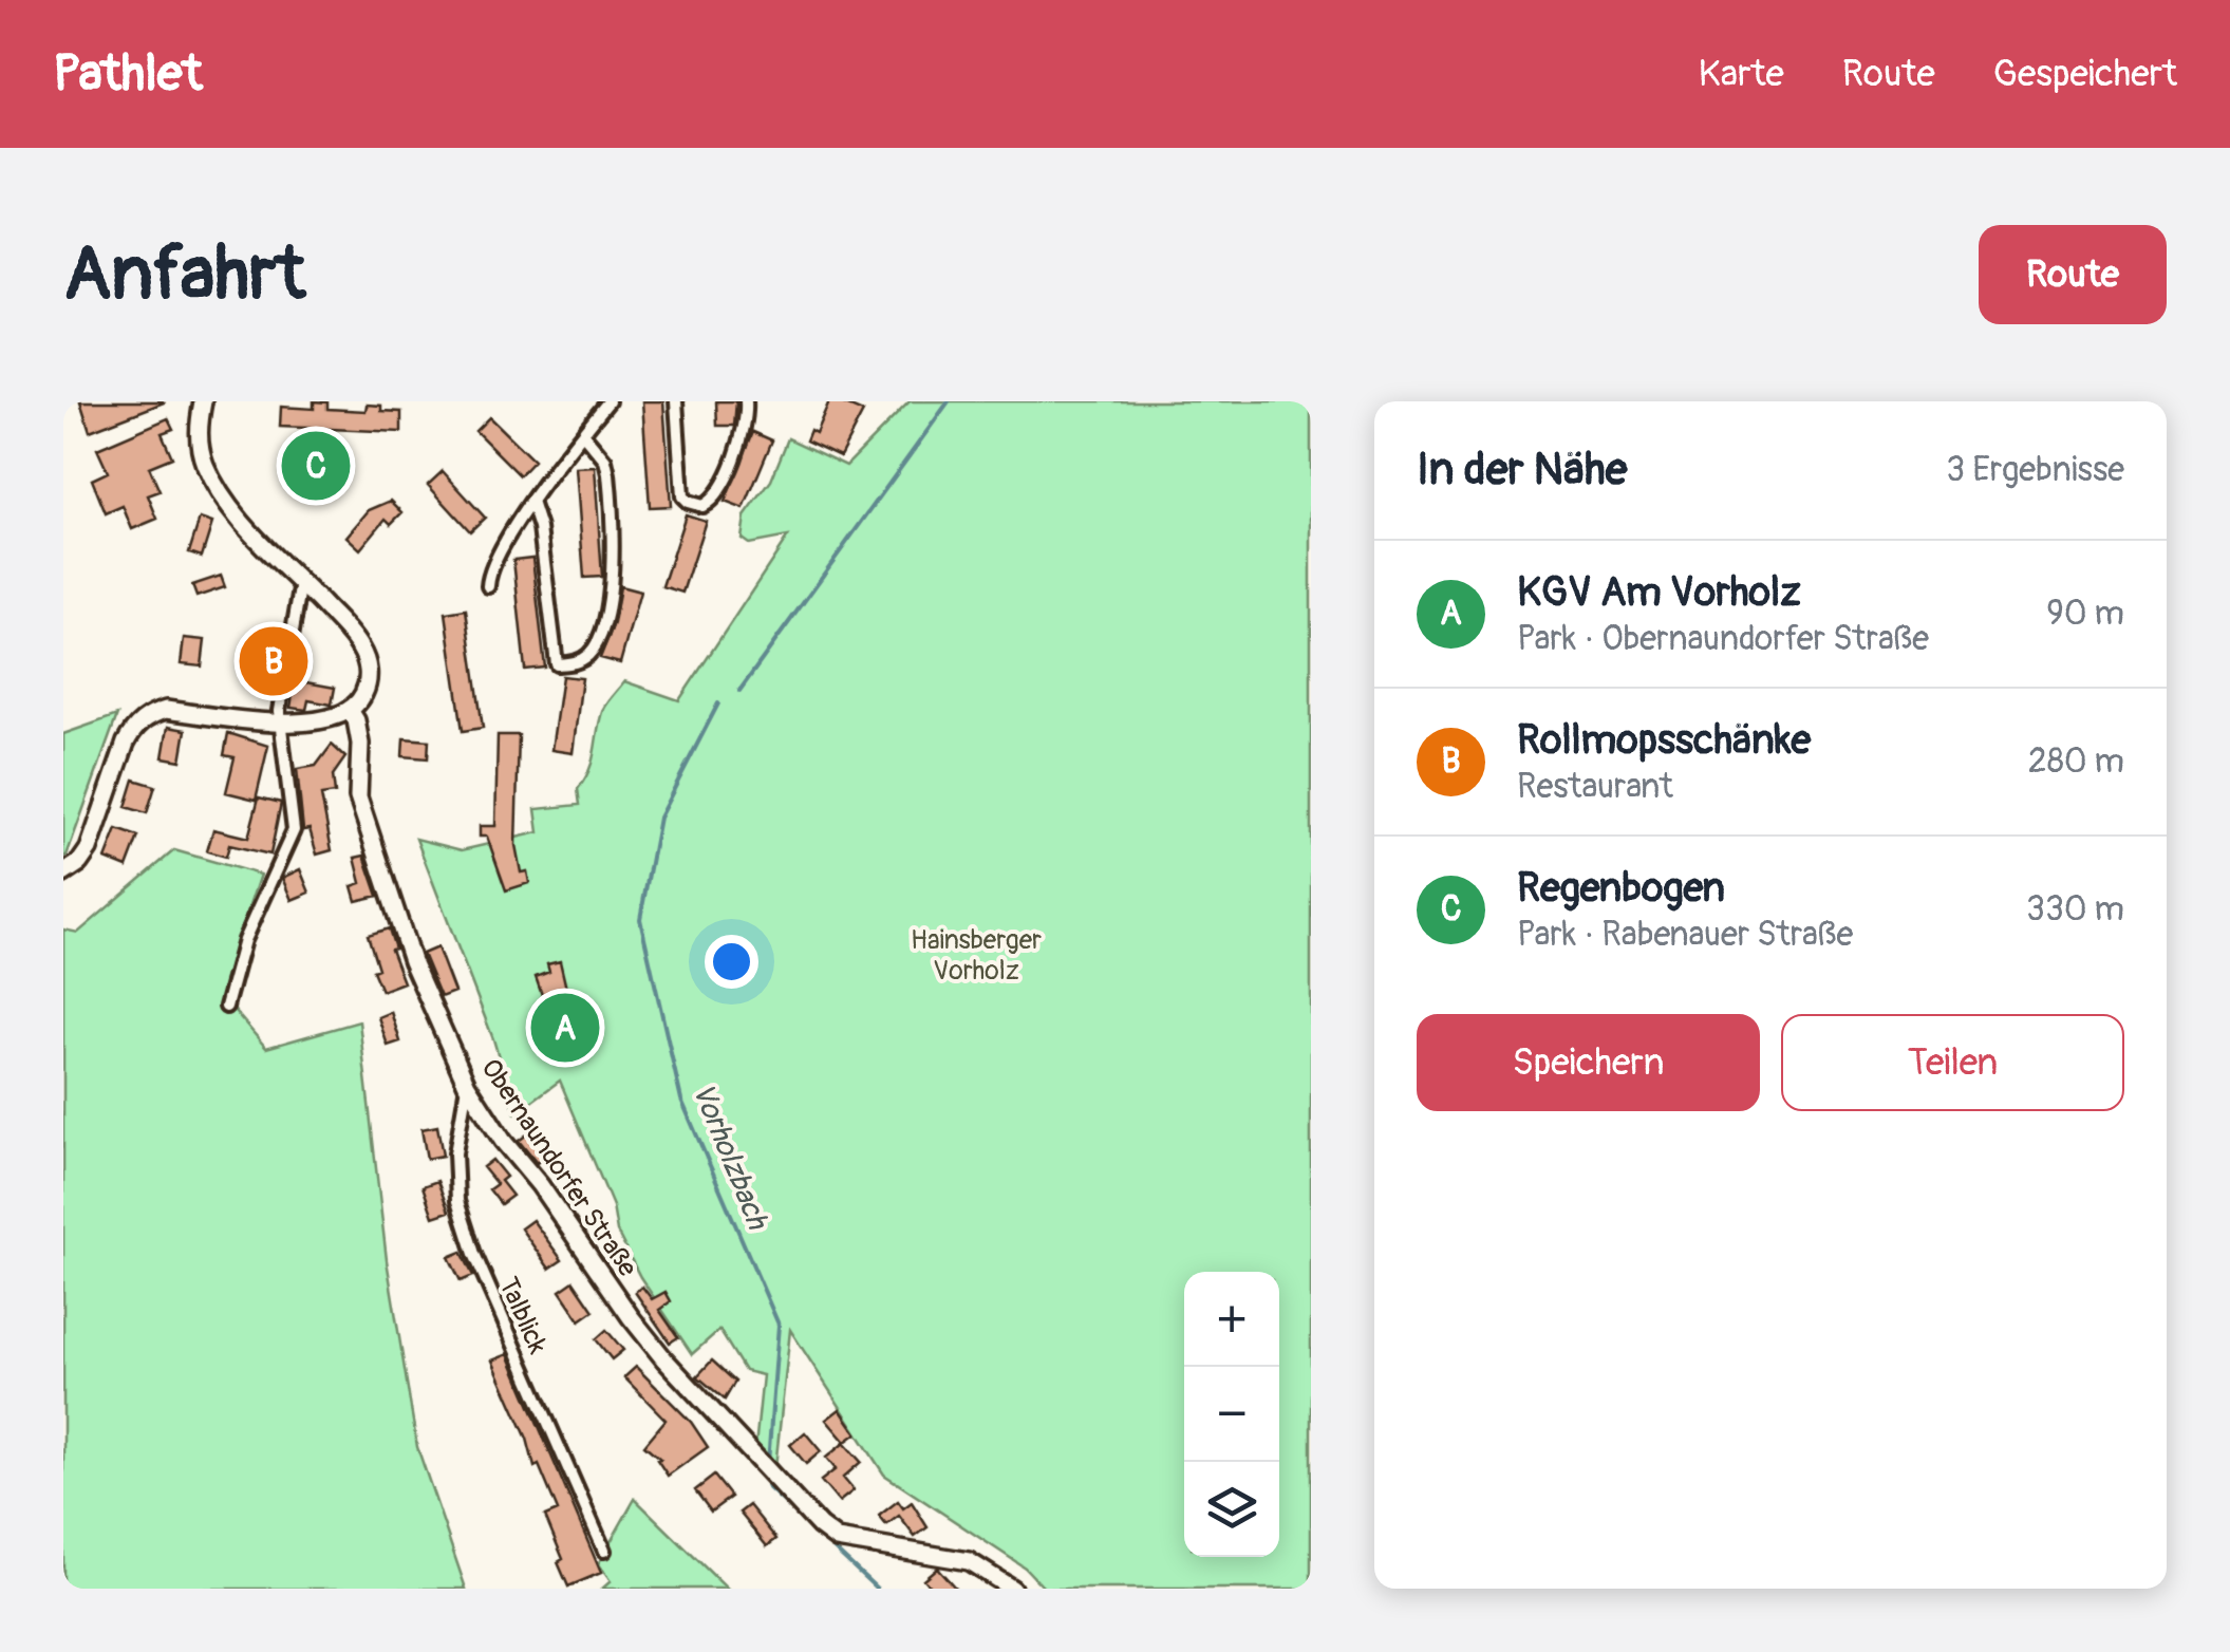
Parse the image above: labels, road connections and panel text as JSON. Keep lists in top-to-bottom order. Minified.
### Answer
{"streets":{"street":["Obernaundorfer Straße","Talblick"]},"crossings":[["Obernaundorfer Straße","Talblick"]],"water":["Vorholzbach"],"parks":["Hainsberger Vorholz"],"page":{"header":"Pathlet","nav":["Karte","Route","Gespeichert"],"buttons":["Route",["Speichern","Teilen"]],"title":"Anfahrt","heading":["In der Nähe","3 Ergebnisse"],"pins":["C","B","A"],"list":[{"mark":"A","name":"KGV Am Vorholz","note":"Park · Obernaundorfer Straße","value":"90 m"},{"mark":"B","name":"Rollmopsschänke","note":"Restaurant","value":"280 m"},{"mark":"C","name":"Regenbogen","note":"Park · Rabenauer Straße","value":"330 m"}],"map_buttons":["+","−"]}}
